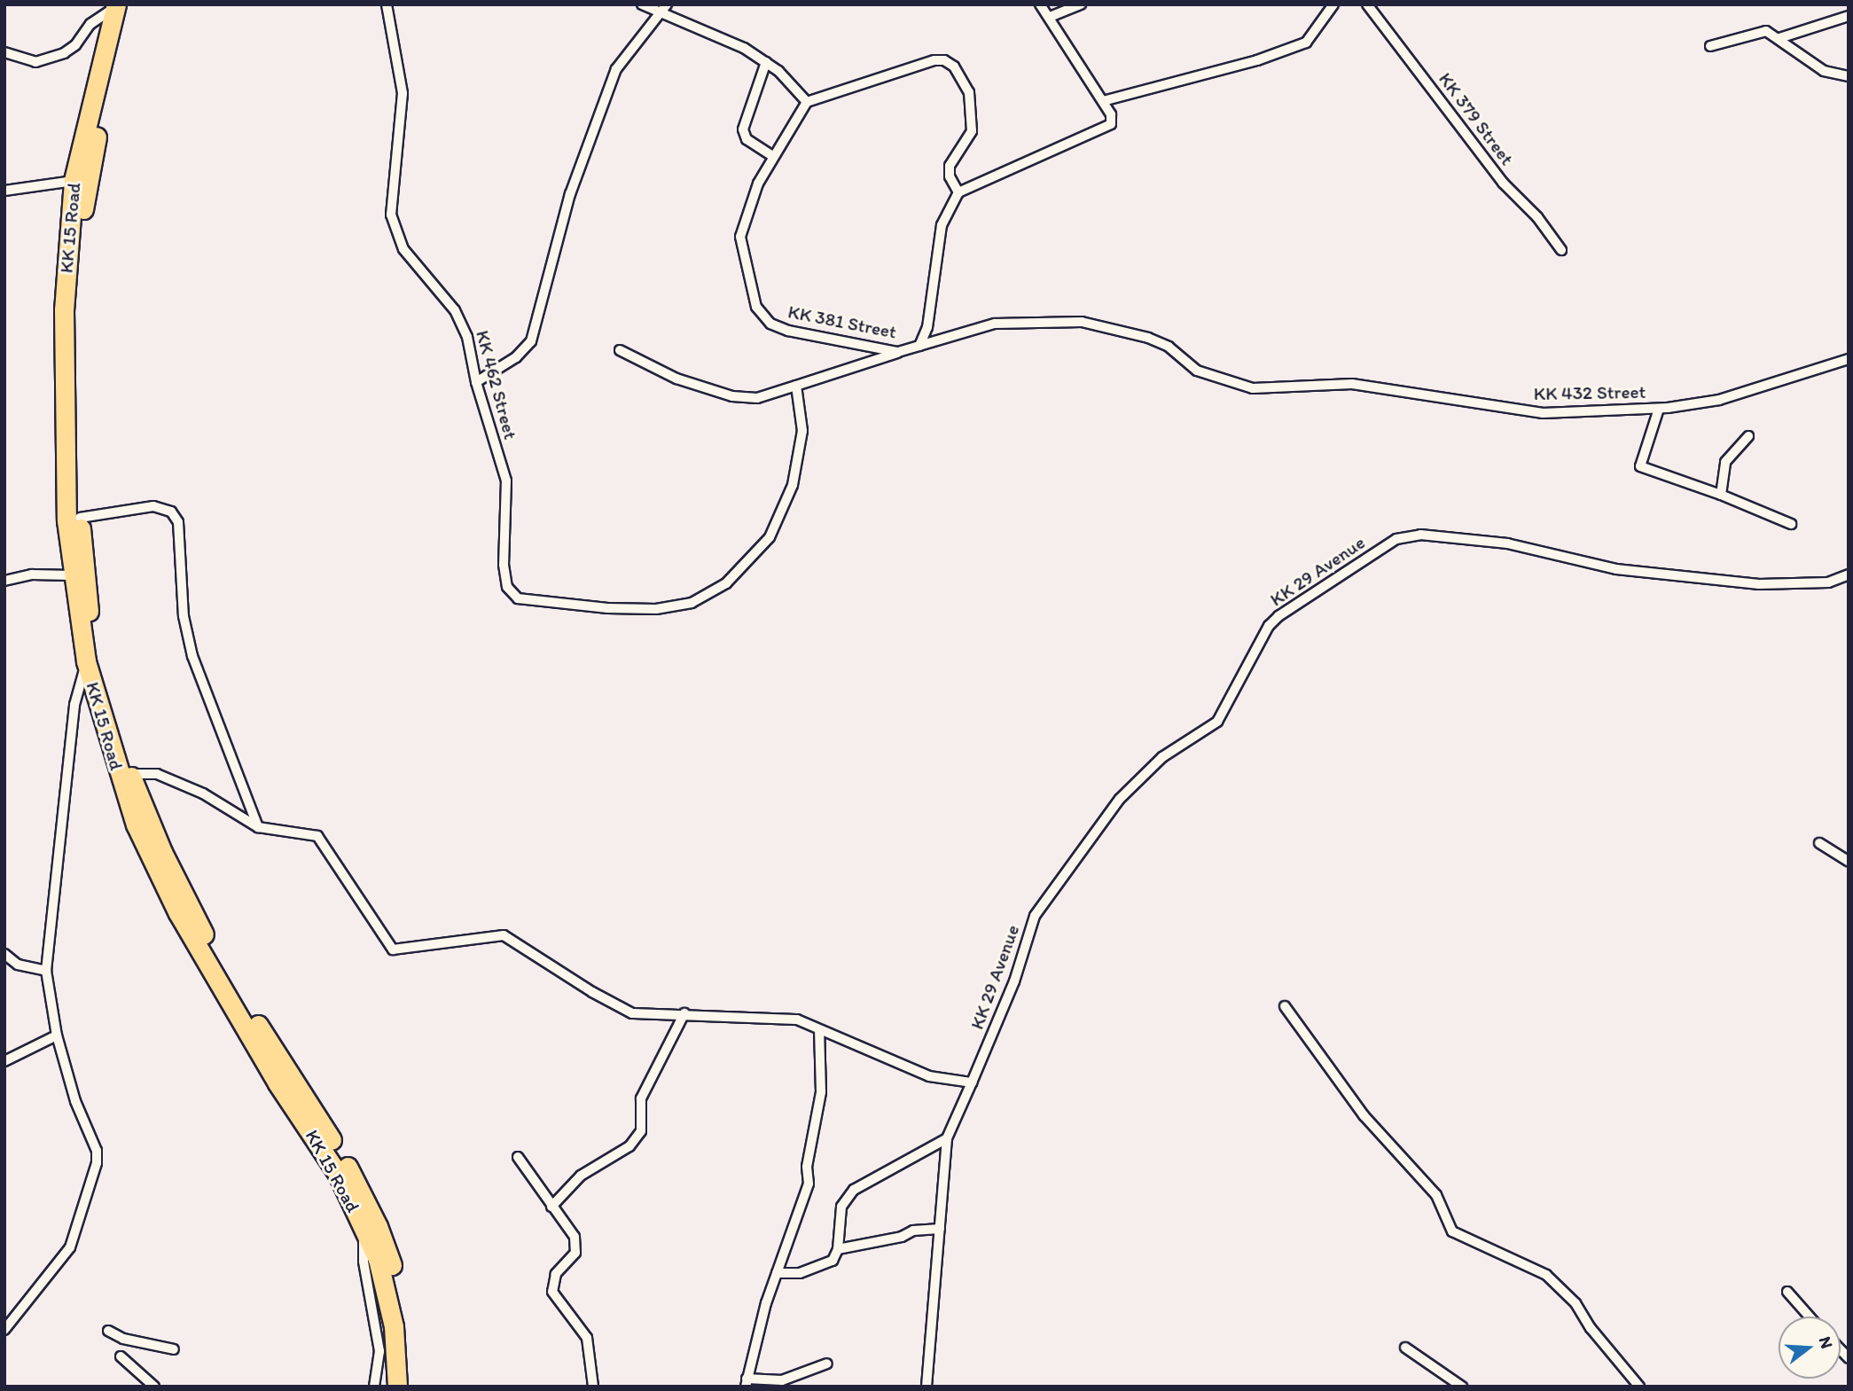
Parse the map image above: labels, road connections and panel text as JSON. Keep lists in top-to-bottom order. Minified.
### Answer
{"streets":{"highway":["KK 15 Road"],"street":["KK 379 Street","KK 381 Street","KK 462 Street","KK 432 Street","KK 29 Avenue"]},"crossings":[["KK 381 Street","KK 432 Street"]],"north":"right"}
